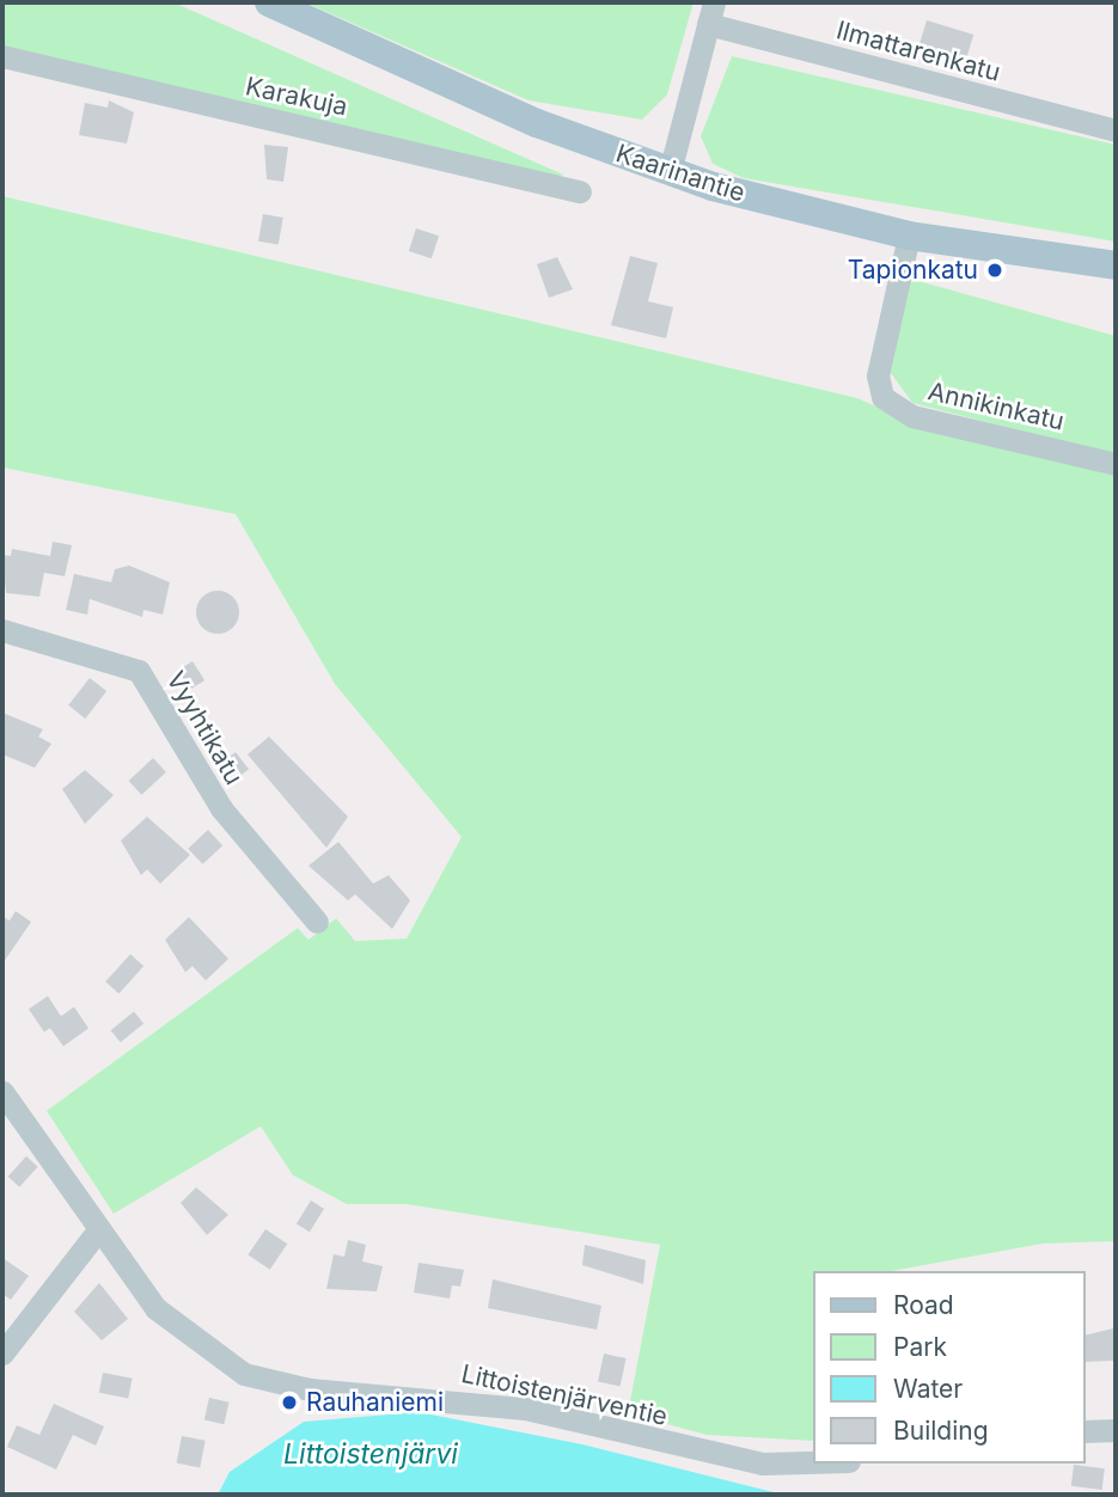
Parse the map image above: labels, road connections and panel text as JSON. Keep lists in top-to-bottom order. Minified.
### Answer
{"streets":{"main road":["Kaarinantie"],"street":["Ilmattarenkatu","Karakuja","Annikinkatu","Vyyhtikatu","Littoistenjärventie"]},"crossings":[["Kaarinantie","Annikinkatu"]],"water":["Littoistenjärvi"],"places":["Tapionkatu","Rauhaniemi"],"legend":["Road","Park","Water","Building"]}
